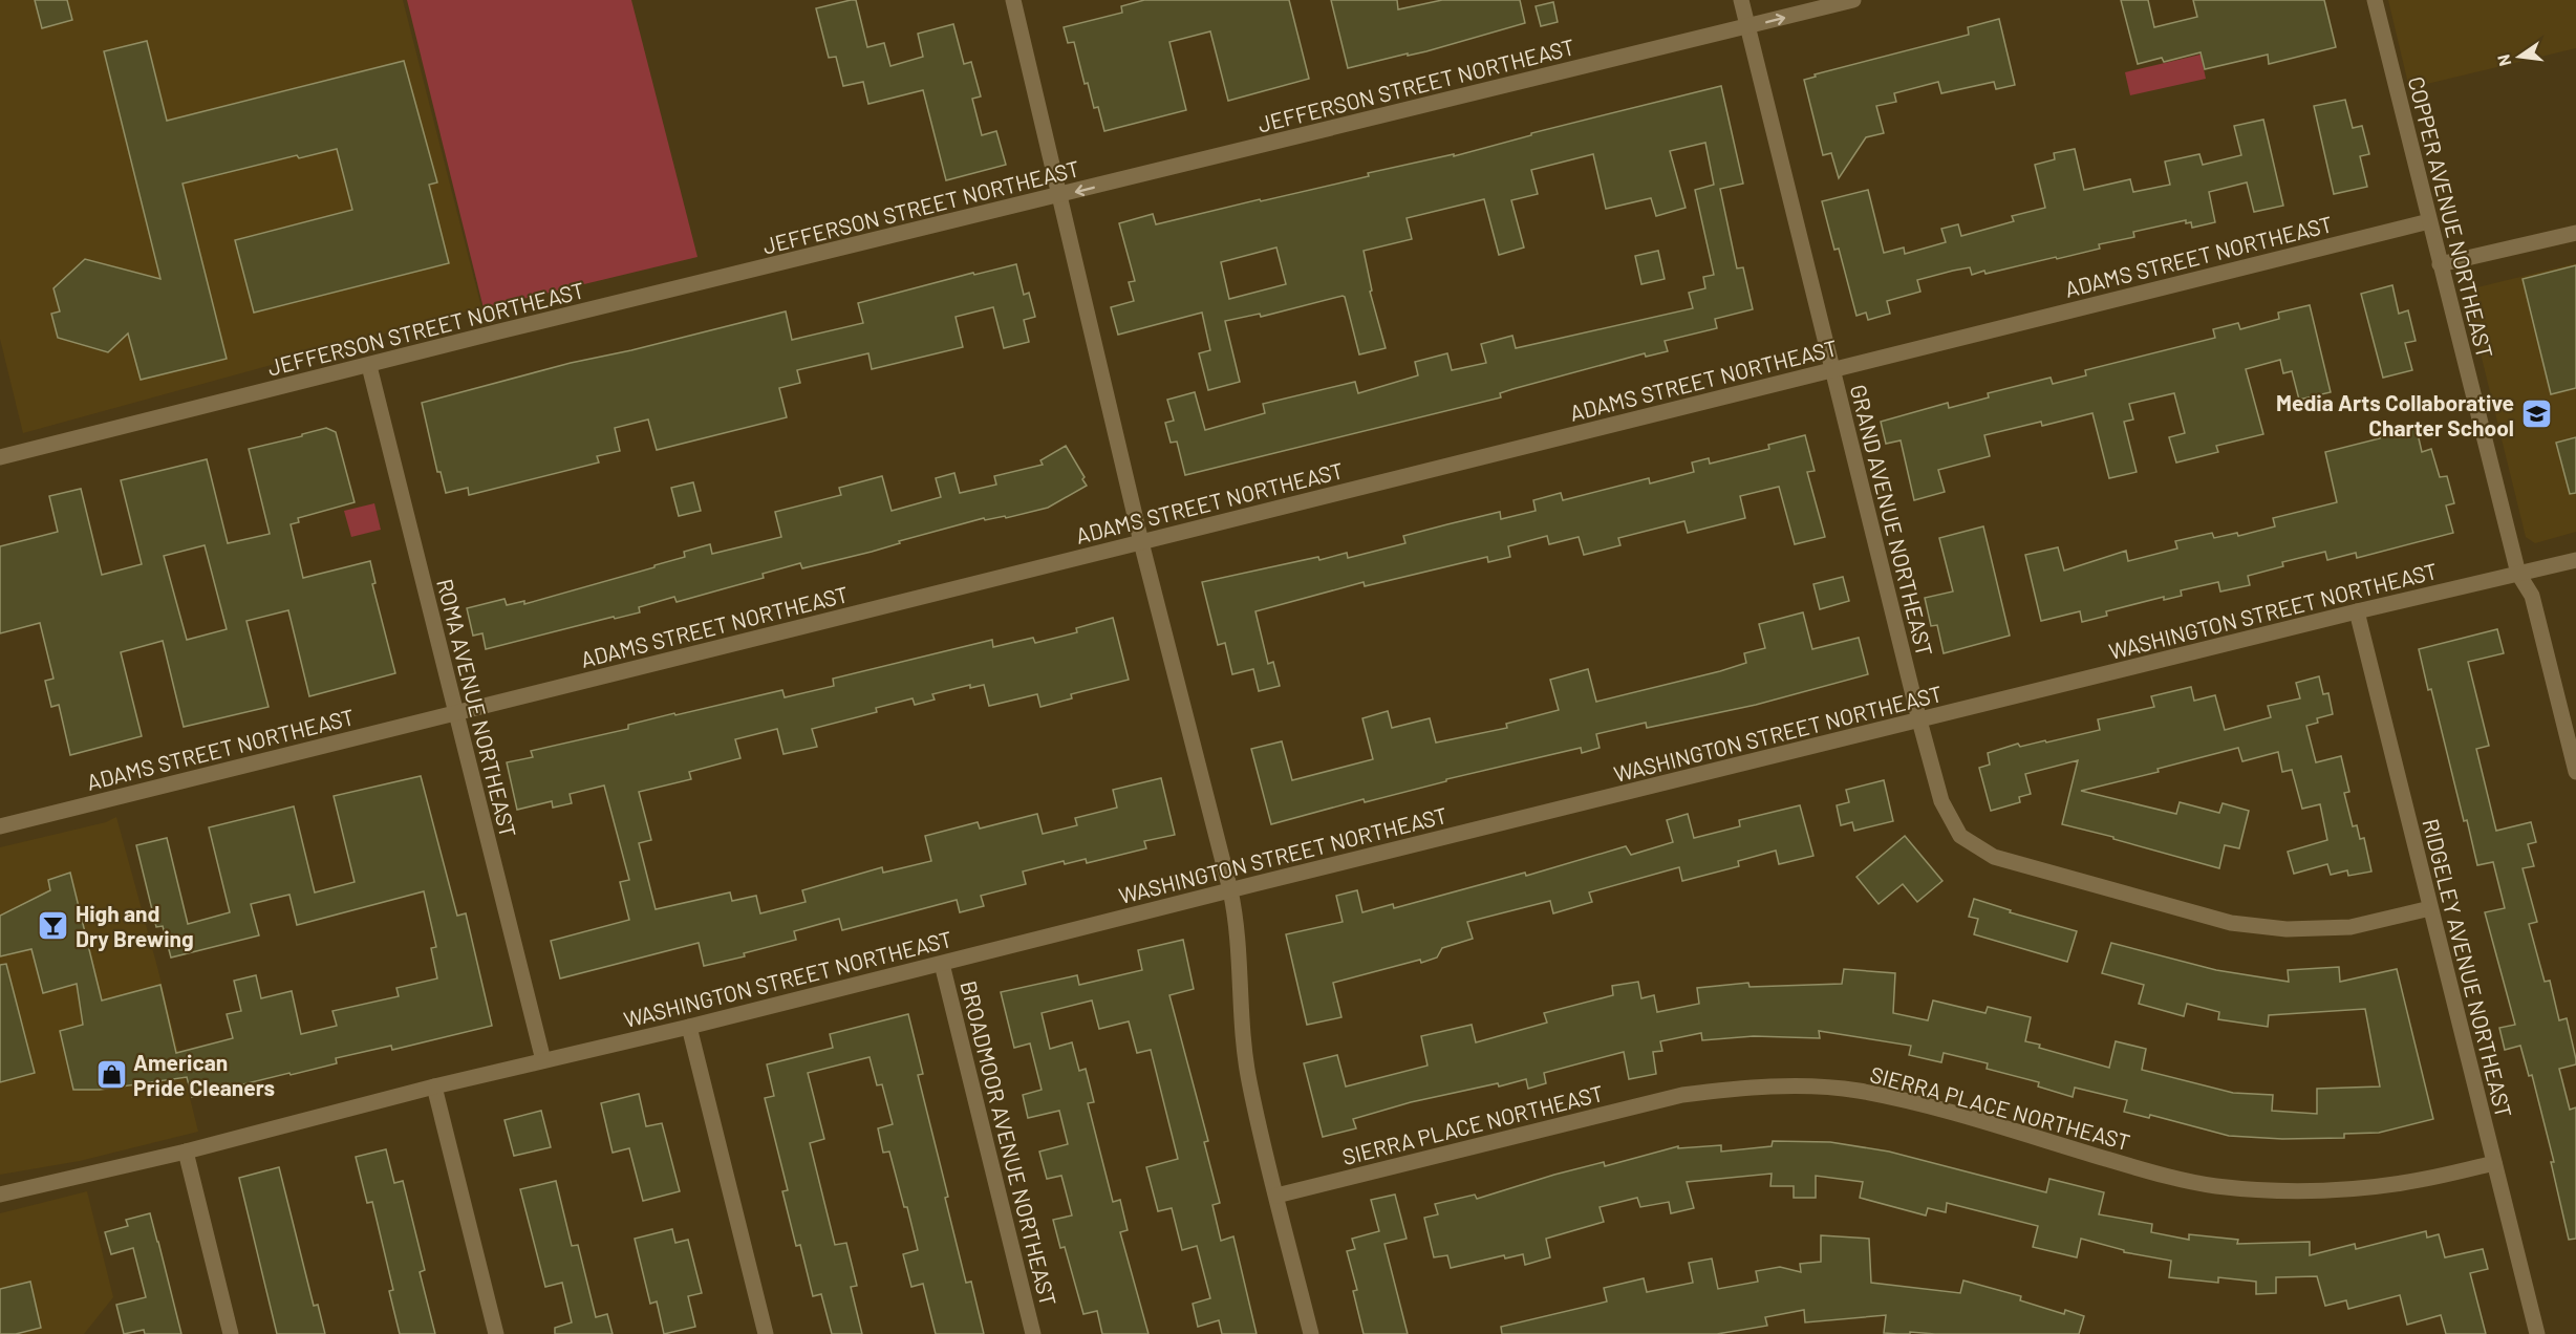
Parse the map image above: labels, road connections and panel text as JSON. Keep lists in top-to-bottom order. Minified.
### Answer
{"streets":{"street":["JEFFERSON STREET NORTHEAST","COPPER AVENUE NORTHEAST","ADAMS STREET NORTHEAST","GRAND AVENUE NORTHEAST","WASHINGTON STREET NORTHEAST","ROMA AVENUE NORTHEAST","RIDGELEY AVENUE NORTHEAST","SIERRA PLACE NORTHEAST","BROADMOOR AVENUE NORTHEAST"]},"crossings":[["JEFFERSON STREET NORTHEAST","GRAND AVENUE NORTHEAST"],["JEFFERSON STREET NORTHEAST","ROMA AVENUE NORTHEAST"],["COPPER AVENUE NORTHEAST","ADAMS STREET NORTHEAST"],["COPPER AVENUE NORTHEAST","WASHINGTON STREET NORTHEAST"],["ADAMS STREET NORTHEAST","GRAND AVENUE NORTHEAST"],["ADAMS STREET NORTHEAST","ROMA AVENUE NORTHEAST"],["GRAND AVENUE NORTHEAST","WASHINGTON STREET NORTHEAST"],["GRAND AVENUE NORTHEAST","RIDGELEY AVENUE NORTHEAST"],["WASHINGTON STREET NORTHEAST","ROMA AVENUE NORTHEAST"],["WASHINGTON STREET NORTHEAST","RIDGELEY AVENUE NORTHEAST"],["WASHINGTON STREET NORTHEAST","BROADMOOR AVENUE NORTHEAST"],["RIDGELEY AVENUE NORTHEAST","SIERRA PLACE NORTHEAST"]],"places":{"school or university":["Media Arts Collaborative Charter School"],"bar":["High and Dry Brewing"],"shop":["American Pride Cleaners"]},"north":"left"}
